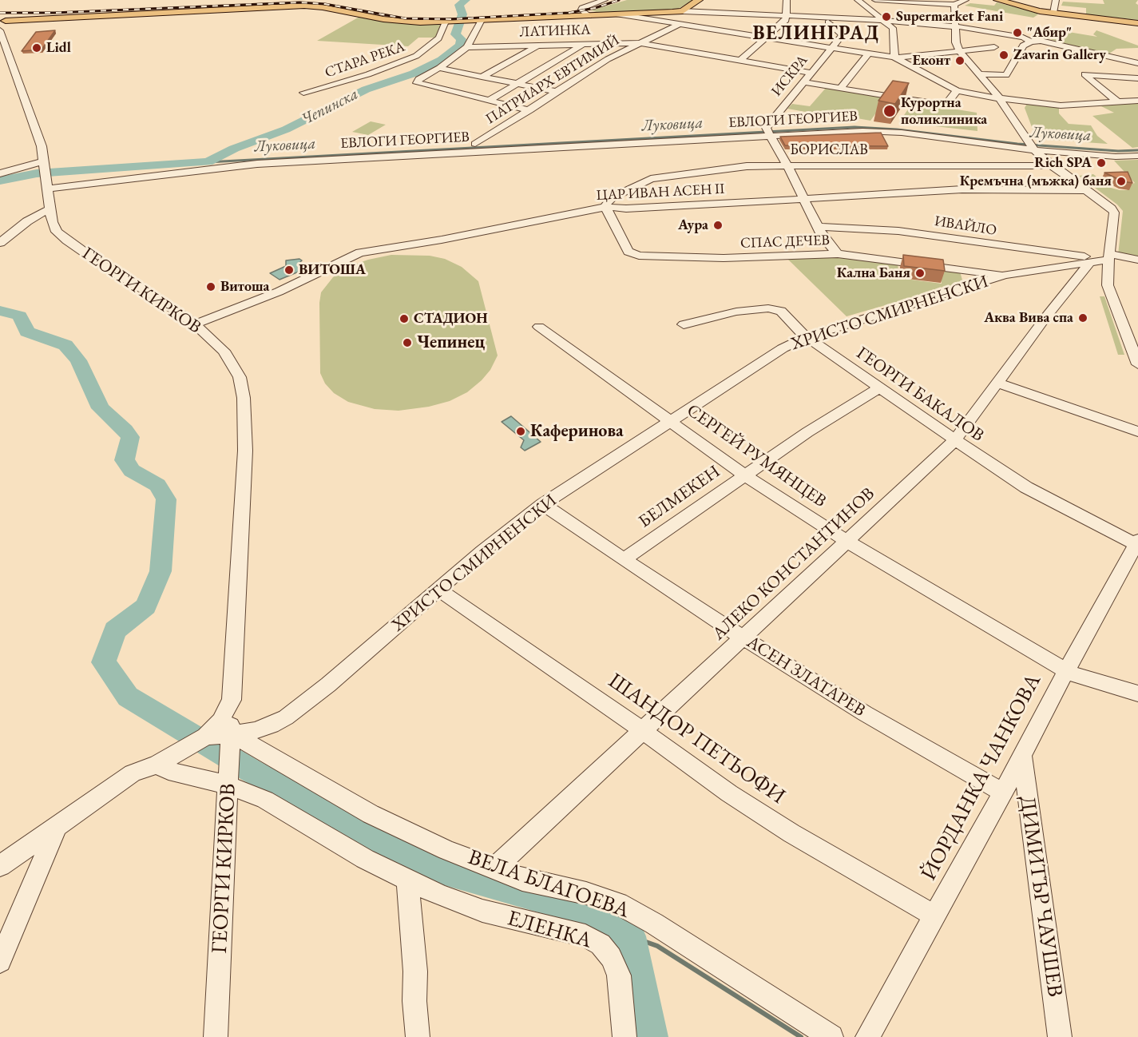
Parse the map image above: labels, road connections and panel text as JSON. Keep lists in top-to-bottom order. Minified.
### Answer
{"streets":{"street":["ЛАТИНКА","СТАРА РЕКА","ИСКРА","ПАТРИАРХ ЕВТИМИЙ","ЕВЛОГИ ГЕОРГИЕВ","БОРИСЛАВ","ЦАР ИВАН АСЕН II","ИВАЙЛО","СПАС ДЕЧЕВ","ГЕОРГИ КИРКОВ","ХРИСТО СМИРНЕНСКИ","ГЕОРГИ БАКАЛОВ","СЕРГЕЙ РУМЯНЦЕВ","БЕЛМЕКЕН","АЛЕКО КОНСТАНТИНОВ","АСЕН ЗЛАТАРЕВ","ШАНДОР ПЕТЬОФИ","ЙОРДАНКА ЧАНКОВА","ВЕЛА БЛАГОЕВА","ДИМИТЪР ЧАУШЕВ","ЕЛЕНКА"]},"crossings":[["ЛАТИНКА","ИСКРА"],["ЛАТИНКА","ПАТРИАРХ ЕВТИМИЙ"],["ИСКРА","ЕВЛОГИ ГЕОРГИЕВ"],["ПАТРИАРХ ЕВТИМИЙ","ЕВЛОГИ ГЕОРГИЕВ"],["ЕВЛОГИ ГЕОРГИЕВ","ГЕОРГИ КИРКОВ"],["БОРИСЛАВ","ЦАР ИВАН АСЕН II"],["БОРИСЛАВ","СПАС ДЕЧЕВ"],["ЦАР ИВАН АСЕН II","СПАС ДЕЧЕВ"],["ЦАР ИВАН АСЕН II","ГЕОРГИ КИРКОВ"],["ИВАЙЛО","ХРИСТО СМИРНЕНСКИ"],["СПАС ДЕЧЕВ","ХРИСТО СМИРНЕНСКИ"],["ГЕОРГИ КИРКОВ","ХРИСТО СМИРНЕНСКИ"],["ГЕОРГИ КИРКОВ","ВЕЛА БЛАГОЕВА"],["ГЕОРГИ КИРКОВ","ЕЛЕНКА"],["ХРИСТО СМИРНЕНСКИ","ГЕОРГИ БАКАЛОВ"],["ХРИСТО СМИРНЕНСКИ","СЕРГЕЙ РУМЯНЦЕВ"],["ХРИСТО СМИРНЕНСКИ","АЛЕКО КОНСТАНТИНОВ"],["ХРИСТО СМИРНЕНСКИ","АСЕН ЗЛАТАРЕВ"],["ХРИСТО СМИРНЕНСКИ","ШАНДОР ПЕТЬОФИ"],["ХРИСТО СМИРНЕНСКИ","ВЕЛА БЛАГОЕВА"],["ХРИСТО СМИРНЕНСКИ","ЕЛЕНКА"],["ГЕОРГИ БАКАЛОВ","БЕЛМЕКЕН"],["ГЕОРГИ БАКАЛОВ","АЛЕКО КОНСТАНТИНОВ"],["ГЕОРГИ БАКАЛОВ","ЙОРДАНКА ЧАНКОВА"],["СЕРГЕЙ РУМЯНЦЕВ","БЕЛМЕКЕН"],["СЕРГЕЙ РУМЯНЦЕВ","АЛЕКО КОНСТАНТИНОВ"],["СЕРГЕЙ РУМЯНЦЕВ","ЙОРДАНКА ЧАНКОВА"],["БЕЛМЕКЕН","АСЕН ЗЛАТАРЕВ"],["АЛЕКО КОНСТАНТИНОВ","АСЕН ЗЛАТАРЕВ"],["АЛЕКО КОНСТАНТИНОВ","ШАНДОР ПЕТЬОФИ"],["АЛЕКО КОНСТАНТИНОВ","ВЕЛА БЛАГОЕВА"],["АСЕН ЗЛАТАРЕВ","ЙОРДАНКА ЧАНКОВА"],["ШАНДОР ПЕТЬОФИ","ЙОРДАНКА ЧАНКОВА"],["ЙОРДАНКА ЧАНКОВА","ДИМИТЪР ЧАУШЕВ"]],"districts":["ВЕЛИНГРАД"],"water":["Чепинска","Луковица"],"places":["Supermarket Fani","\"Абир\"","Lidl","Zavarin Gallery","Еконт","Курортна поликлиника","Rich SPA","Кремъчна (мъжка) баня","Аура","ВИТОША","Кална Баня","Витоша","Аква Вива спа","СТАДИОН","Чепинец","Каферинова"]}
